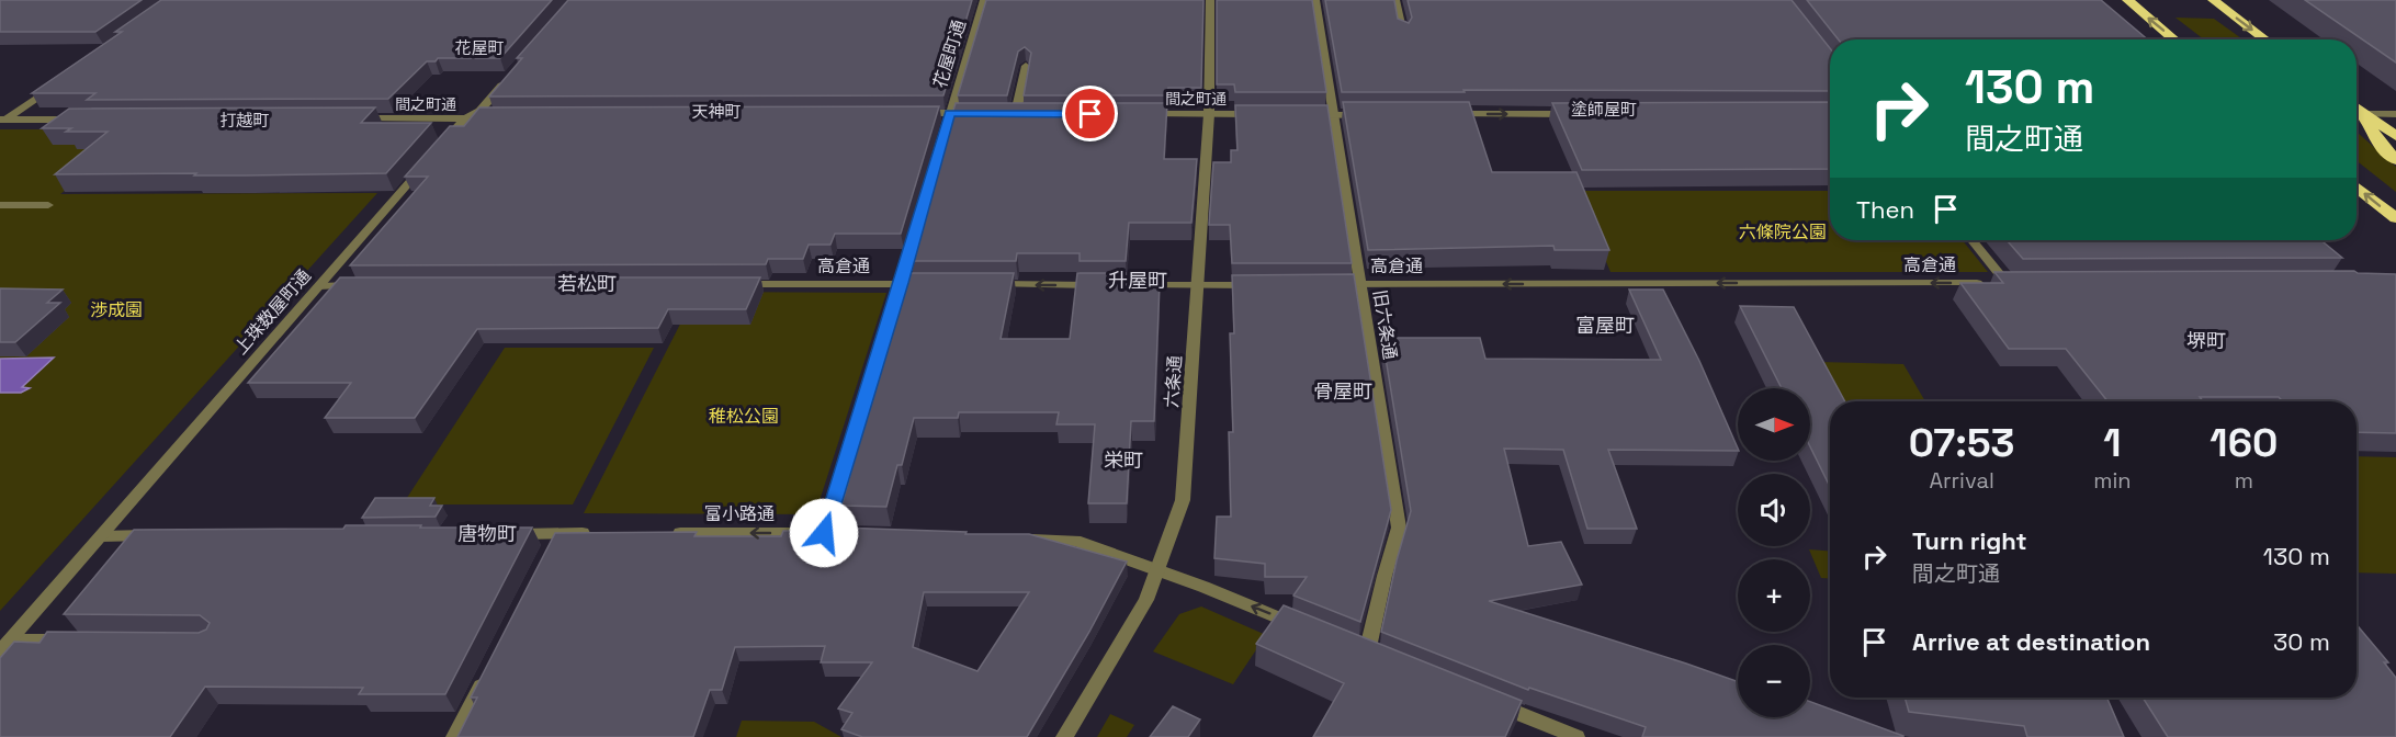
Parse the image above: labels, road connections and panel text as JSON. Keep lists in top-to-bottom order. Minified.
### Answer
{"streets":{"street":["花屋町通","間之町通","高倉通","上珠数屋町通","旧六条通","六条通","富小路通"]},"crossings":[["花屋町通","高倉通"],["花屋町通","富小路通"],["間之町通","上珠数屋町通"],["間之町通","六条通"],["高倉通","旧六条通"]],"one_way":["高倉通","富小路通"],"districts":["花屋町","塗師屋町","天神町","打越町","升屋町","若松町","富屋町","堺町","骨屋町","栄町","唐物町"],"parks":["六條院公園","渉成園","稚松公園"],"north":"right","page":{"turn":["130 m","間之町通"],"then":"Then","map_buttons":["+","−"],"eta":["07:53","Arrival","1","min","160","m"],"list":[{"name":"Turn right","note":"間之町通","value":"130 m"},{"name":"Arrive at destination","value":"30 m"}]}}
